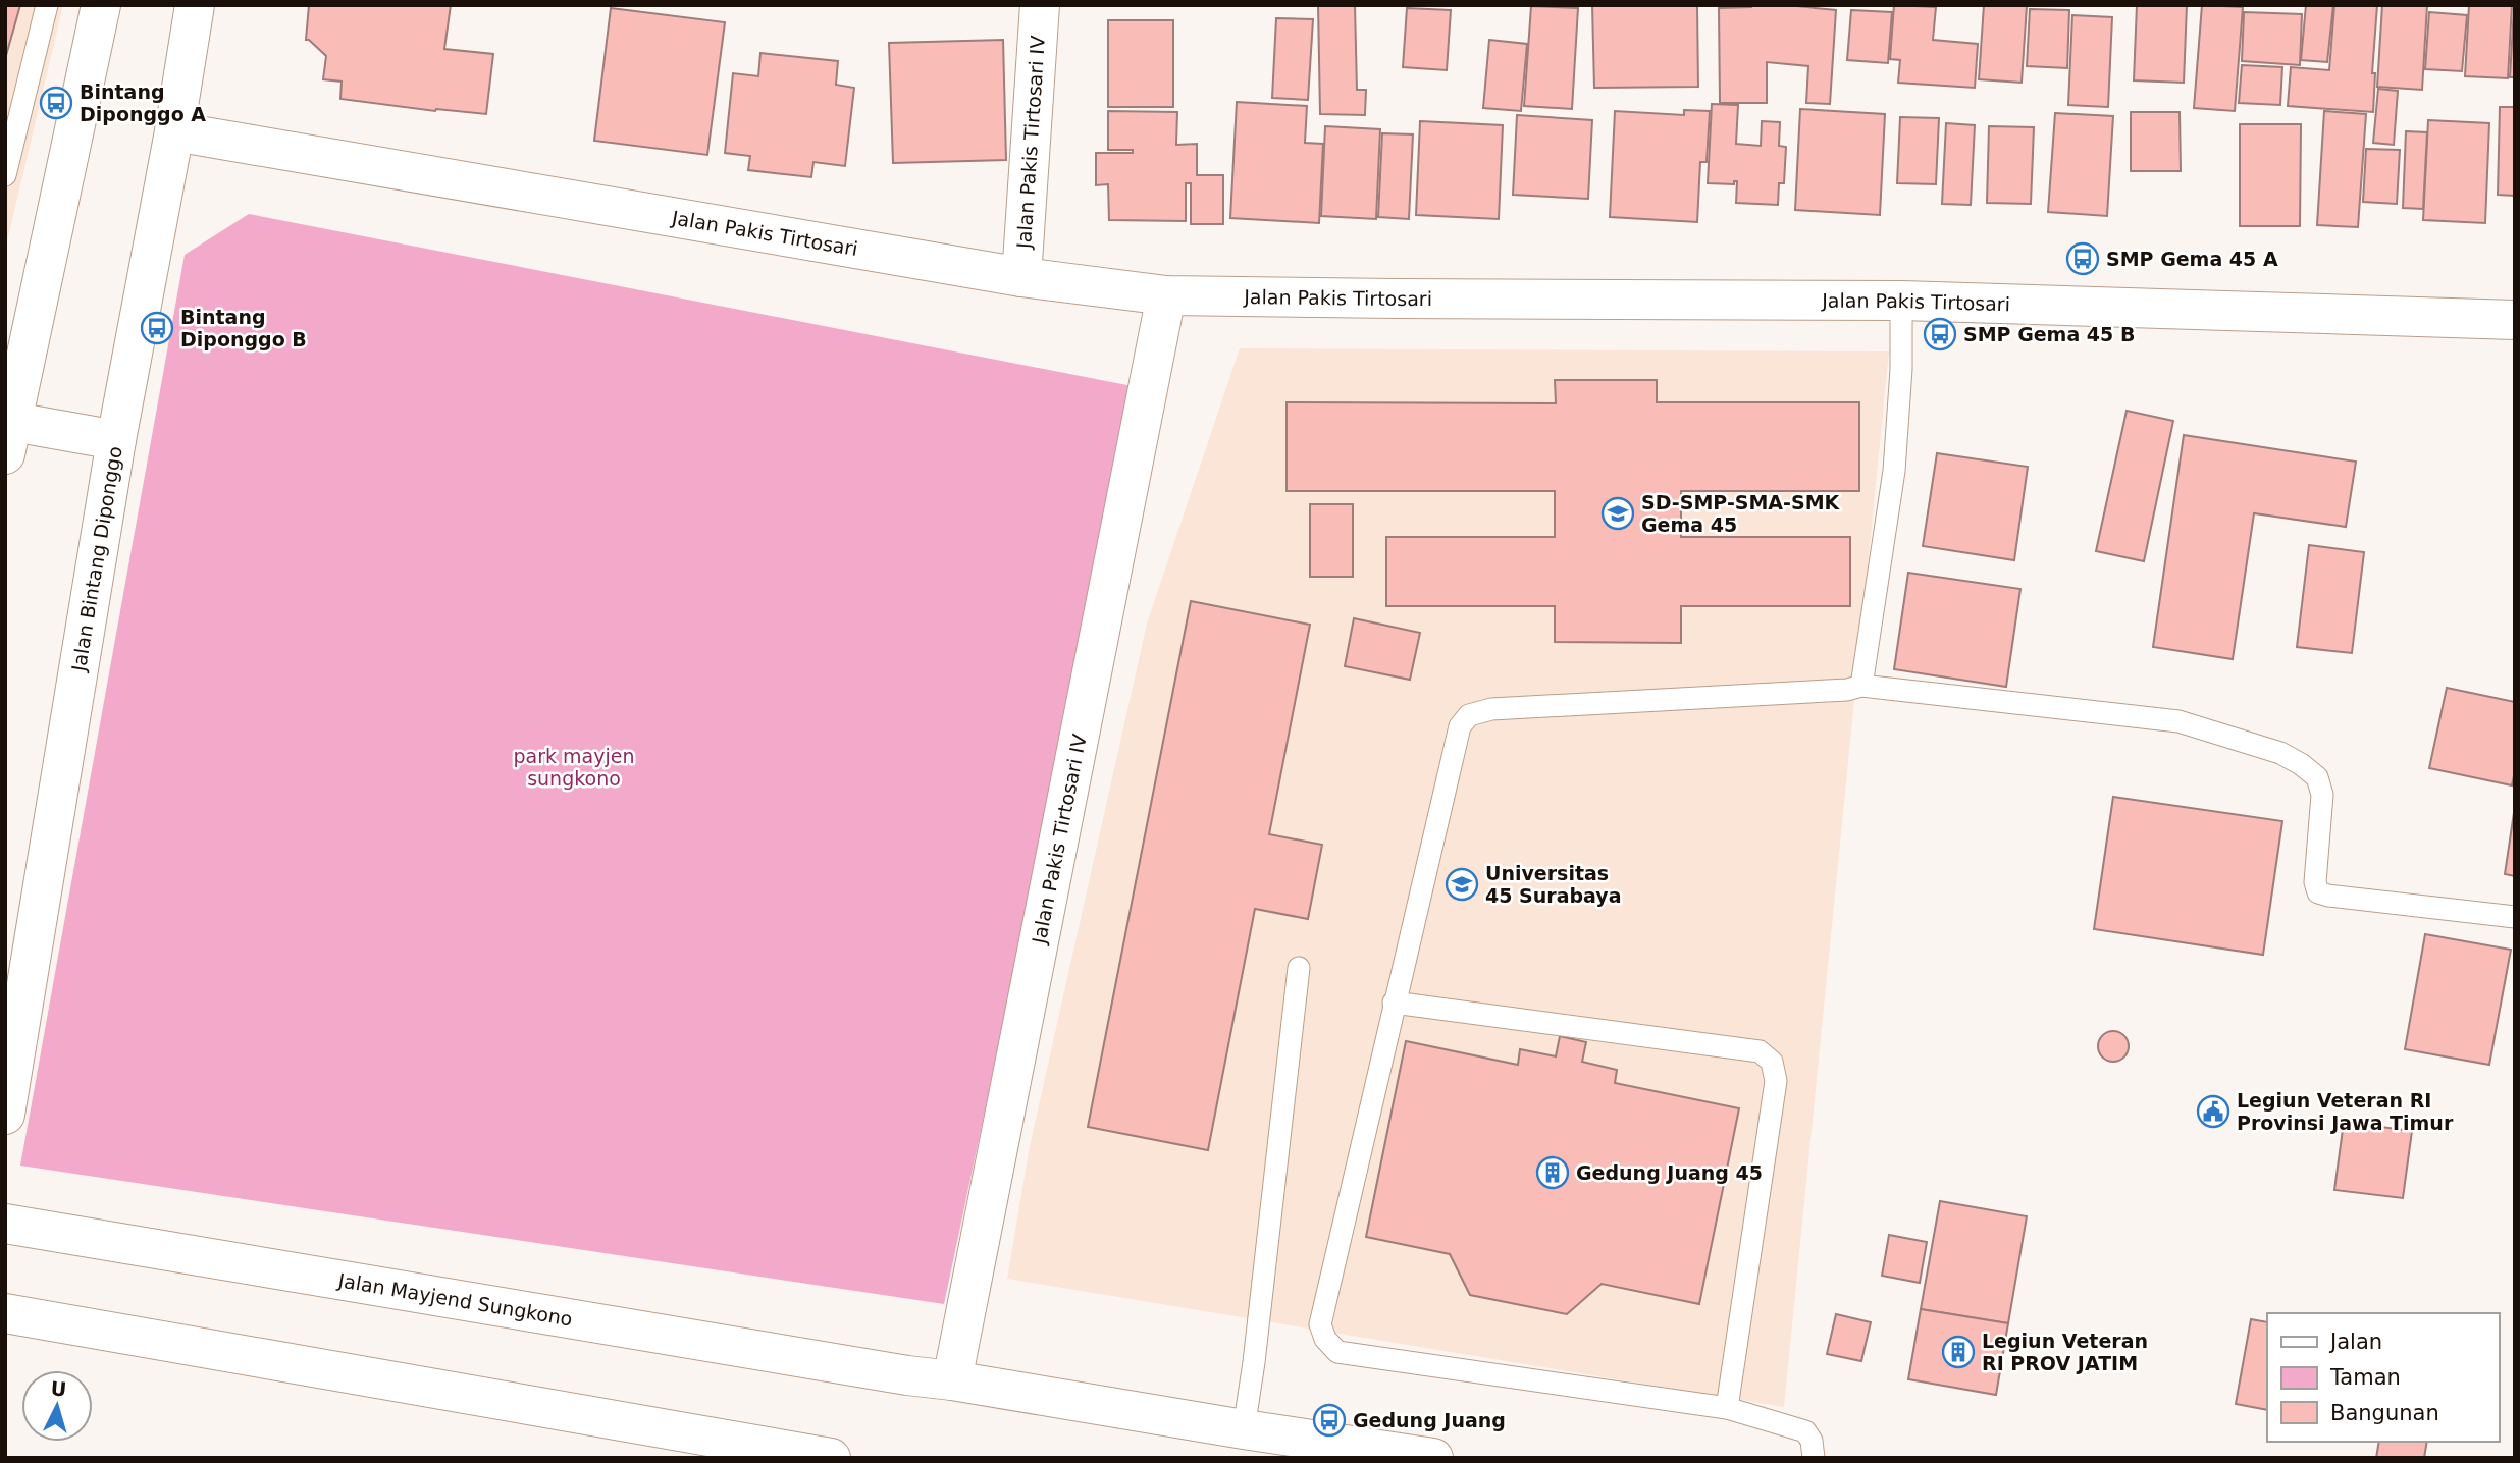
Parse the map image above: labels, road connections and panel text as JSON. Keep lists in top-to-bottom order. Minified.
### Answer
{"streets":{"street":["Jalan Pakis Tirtosari IV","Jalan Pakis Tirtosari","Jalan Bintang Diponggo","Jalan Mayjend Sungkono"]},"crossings":[["Jalan Pakis Tirtosari IV","Jalan Pakis Tirtosari"],["Jalan Pakis Tirtosari IV","Jalan Mayjend Sungkono"],["Jalan Pakis Tirtosari","Jalan Bintang Diponggo"]],"parks":["park mayjen sungkono"],"places":{"bus stop":["Bintang Diponggo A","SMP Gema 45 A","Bintang Diponggo B","SMP Gema 45 B","Gedung Juang"],"school or university":["SD-SMP-SMA-SMK Gema 45","Universitas 45 Surabaya"],"public building":["Legiun Veteran RI Provinsi Jawa Timur"],"building":["Gedung Juang 45","Legiun Veteran RI PROV JATIM"]},"legend":["Jalan","Taman","Bangunan"],"north":"top"}
